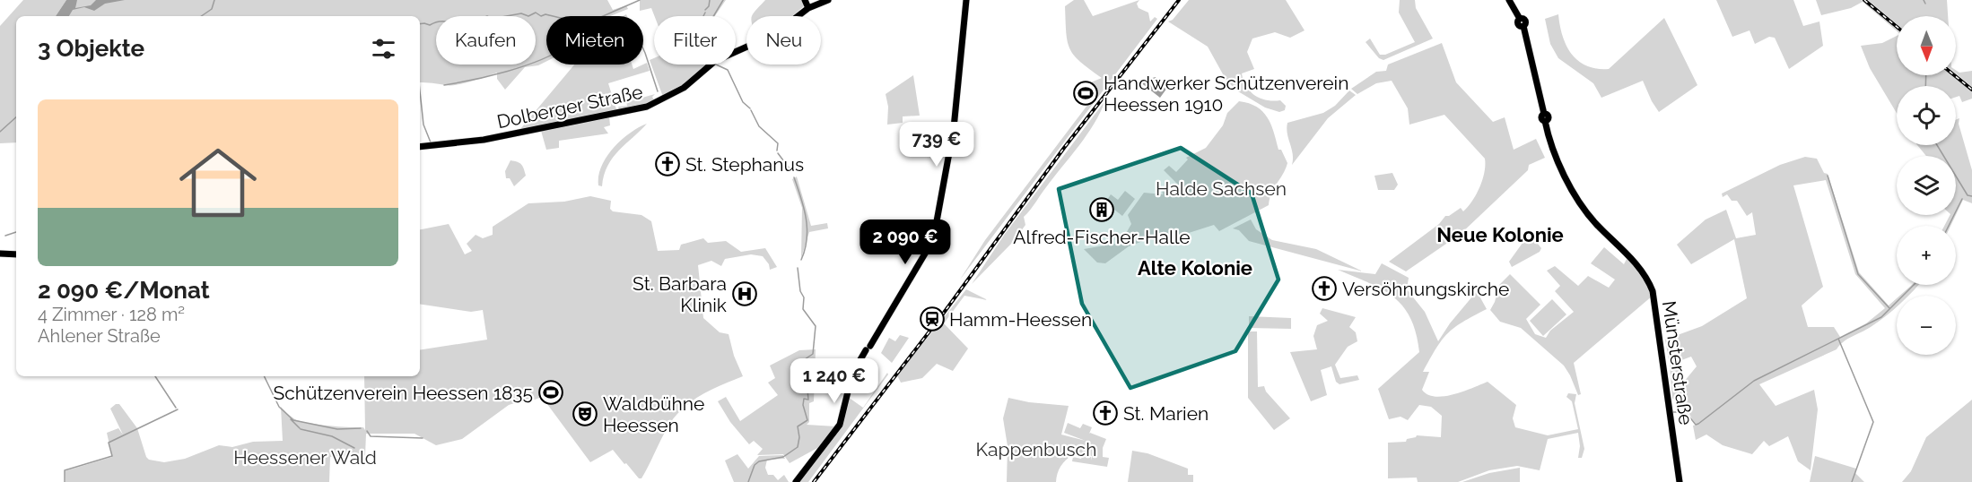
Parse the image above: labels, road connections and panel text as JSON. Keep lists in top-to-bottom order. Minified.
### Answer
{"streets":{"main road":["Dolberger Straße","Münsterstraße"]},"districts":["Neue Kolonie","Alte Kolonie"],"parks":["Halde Sachsen","Kappenbusch","Heessener Wald"],"places":{"sports":["Handwerker Schützenverein Heessen 1910","Schützenverein Heessen 1835"],"church":["St. Stephanus","Versöhnungskirche","St. Marien"],"building":["Alfred-Fischer-Halle"],"hospital":["St. Barbara Klinik"],"station":["Hamm-Heessen"],"theatre":["Waldbühne Heessen"]},"north":"bottom","page":{"map_buttons":["+","−"],"chip":["Kaufen","Mieten","Filter","Neu"],"heading":"3 Objekte","list":[{"name":"2 090 €/Monat","note":"4 Zimmer · 128 m² · Ahlener Straße"}],"price":["739 €","2 090 €","1 240 €"]}}
